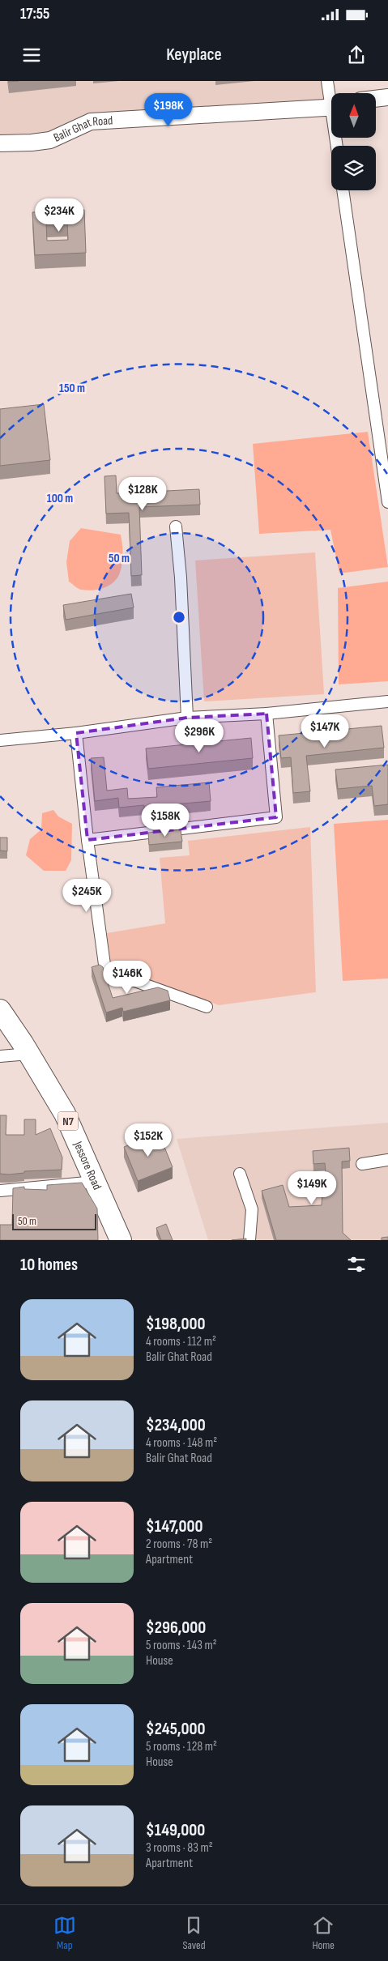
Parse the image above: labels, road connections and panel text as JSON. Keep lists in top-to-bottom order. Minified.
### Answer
{"streets":{"highway":["N7","Jessore Road"],"street":["Balir Ghat Road"]},"scale_bar":"50 m","north":"top","page":{"status":"17:55","header":"Keyplace","price":["$198K","$234K","$128K","$147K","$296K","$158K","$245K","$146K","$152K","$149K"],"scale":"50 m","heading":"10 homes","list":[{"name":"$198,000","note":"4 rooms · 112 m² · Balir Ghat Road"},{"name":"$234,000","note":"4 rooms · 148 m² · Balir Ghat Road"},{"name":"$147,000","note":"2 rooms · 78 m² · Apartment"},{"name":"$296,000","note":"5 rooms · 143 m² · House"},{"name":"$245,000","note":"5 rooms · 128 m² · House"},{"name":"$149,000","note":"3 rooms · 83 m² · Apartment"}],"tabs":["Map","Saved","Home"]},"rings":["150 m","100 m","50 m"]}
